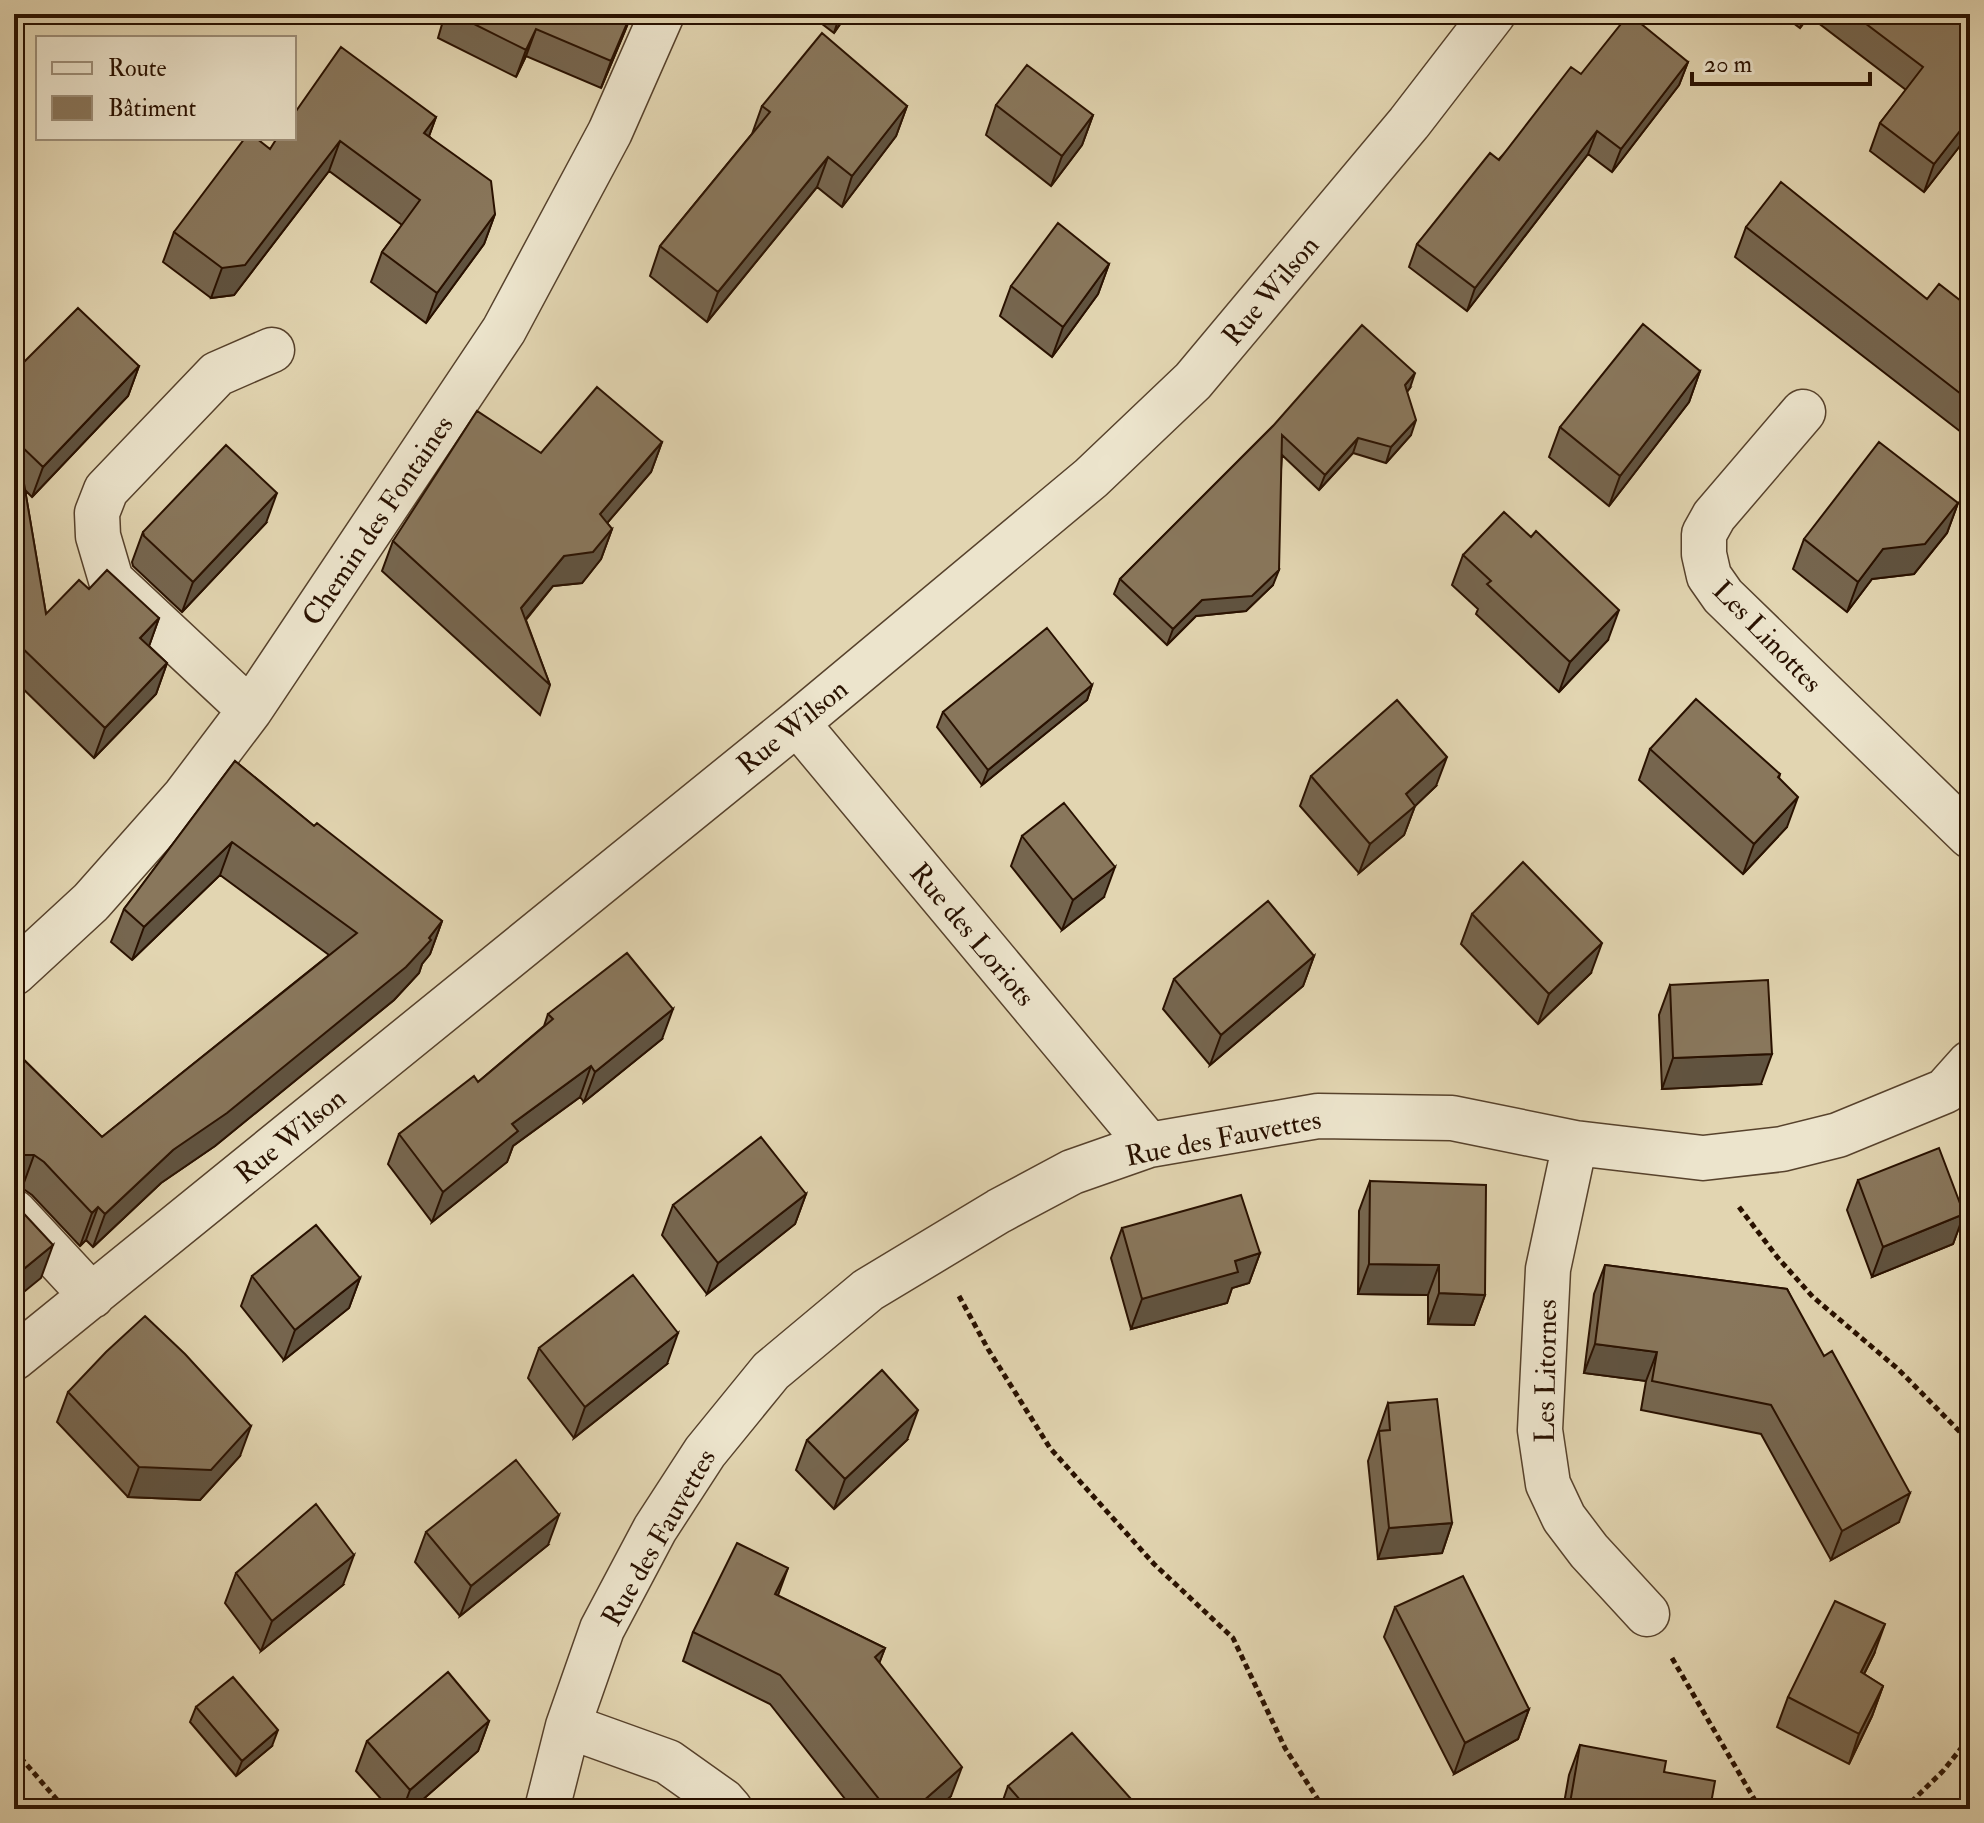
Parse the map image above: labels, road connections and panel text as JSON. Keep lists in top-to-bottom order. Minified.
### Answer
{"streets":{"street":["Rue Wilson","Chemin des Fontaines","Les Linottes","Rue des Loriots","Rue des Fauvettes","Les Litornes"]},"crossings":[["Rue Wilson","Rue des Loriots"],["Rue des Loriots","Rue des Fauvettes"],["Rue des Fauvettes","Les Litornes"]],"legend":["Route","Bâtiment"],"scale_bar":"20 m"}
